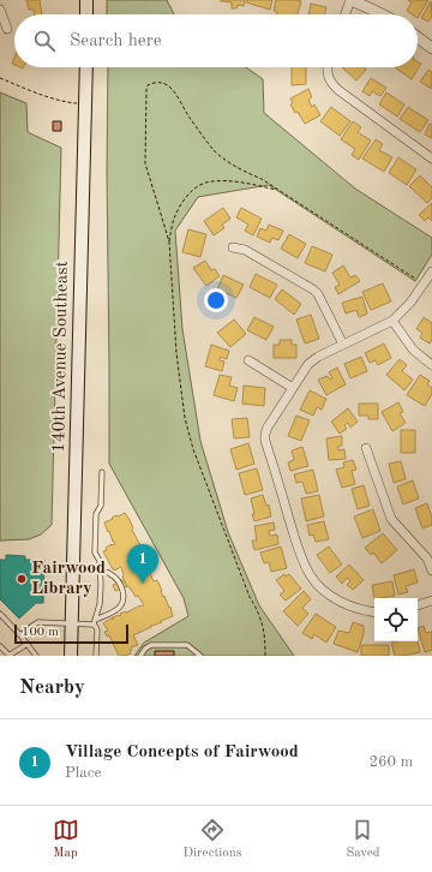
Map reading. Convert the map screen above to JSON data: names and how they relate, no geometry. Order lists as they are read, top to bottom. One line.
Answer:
{"streets":{"main road":["140th Avenue Southeast"]},"places":["Fairwood Library"],"scale_bar":"100 m","page":{"search":"Search here","pins":"1","scale":"100 m","heading":"Nearby","list":[{"mark":"1","name":"Village Concepts of Fairwood","note":"Place","value":"260 m"}],"nav":["Map","Directions","Saved"]}}
